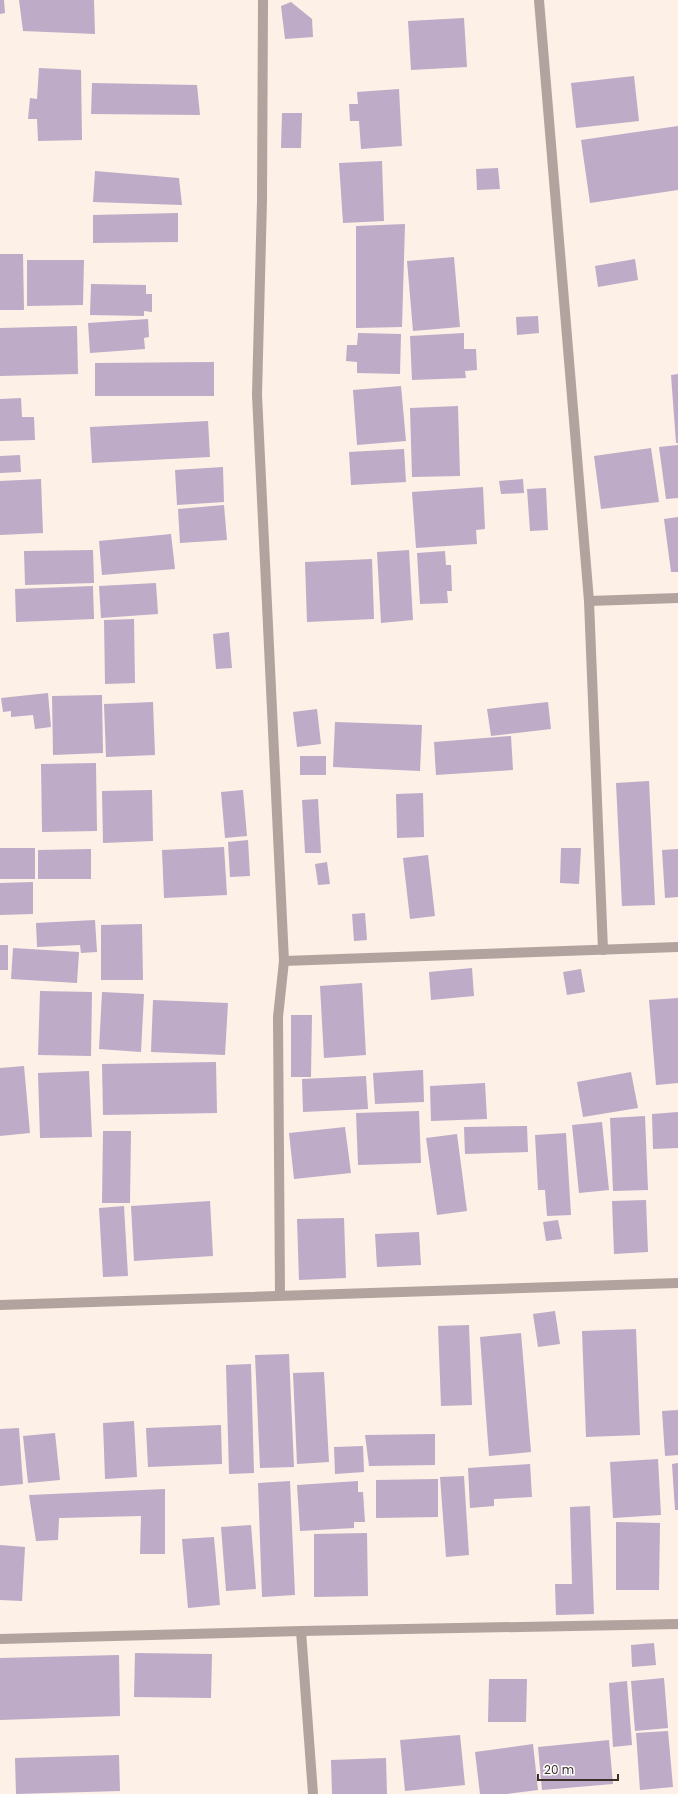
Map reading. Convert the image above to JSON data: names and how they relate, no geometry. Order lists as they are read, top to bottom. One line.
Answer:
{"scale_bar":"20 m"}
